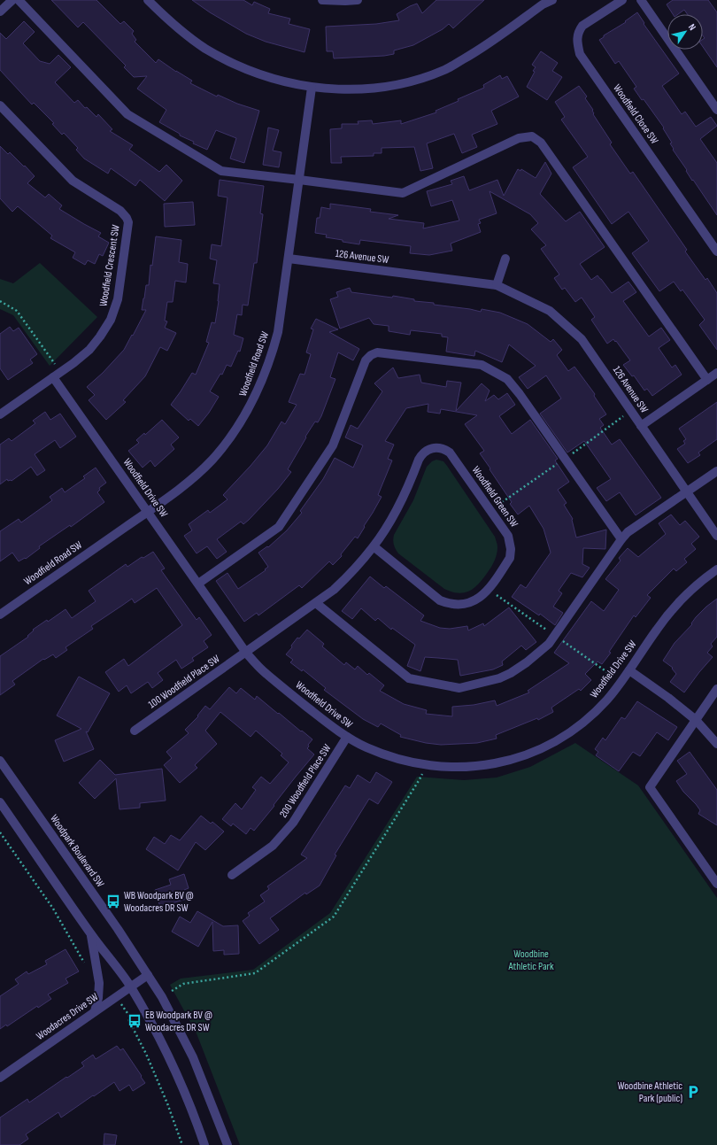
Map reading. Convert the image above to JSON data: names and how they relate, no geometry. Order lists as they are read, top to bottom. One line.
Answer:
{"streets":{"street":["Woodfield Close SW","126 Avenue SW","Woodfield Crescent SW","Woodfield Road SW","Woodfield Drive SW","Woodfield Green SW","100 Woodfield Place SW","200 Woodfield Place SW","Woodpark Boulevard SW","Woodacres Drive SW"]},"crossings":[["126 Avenue SW","Woodfield Road SW"],["Woodfield Crescent SW","Woodfield Drive SW"],["Woodfield Road SW","Woodfield Drive SW"],["Woodfield Drive SW","Woodfield Green SW"],["Woodfield Drive SW","100 Woodfield Place SW"],["Woodfield Drive SW","200 Woodfield Place SW"],["Woodfield Green SW","100 Woodfield Place SW"],["Woodpark Boulevard SW","Woodacres Drive SW"]],"parks":["Woodbine Athletic Park"],"places":{"bus stop":["WB Woodpark BV @ Woodacres DR SW","EB Woodpark BV @ Woodacres DR SW"],"parking":["Woodbine Athletic Park (public)"]},"north":"top right"}
